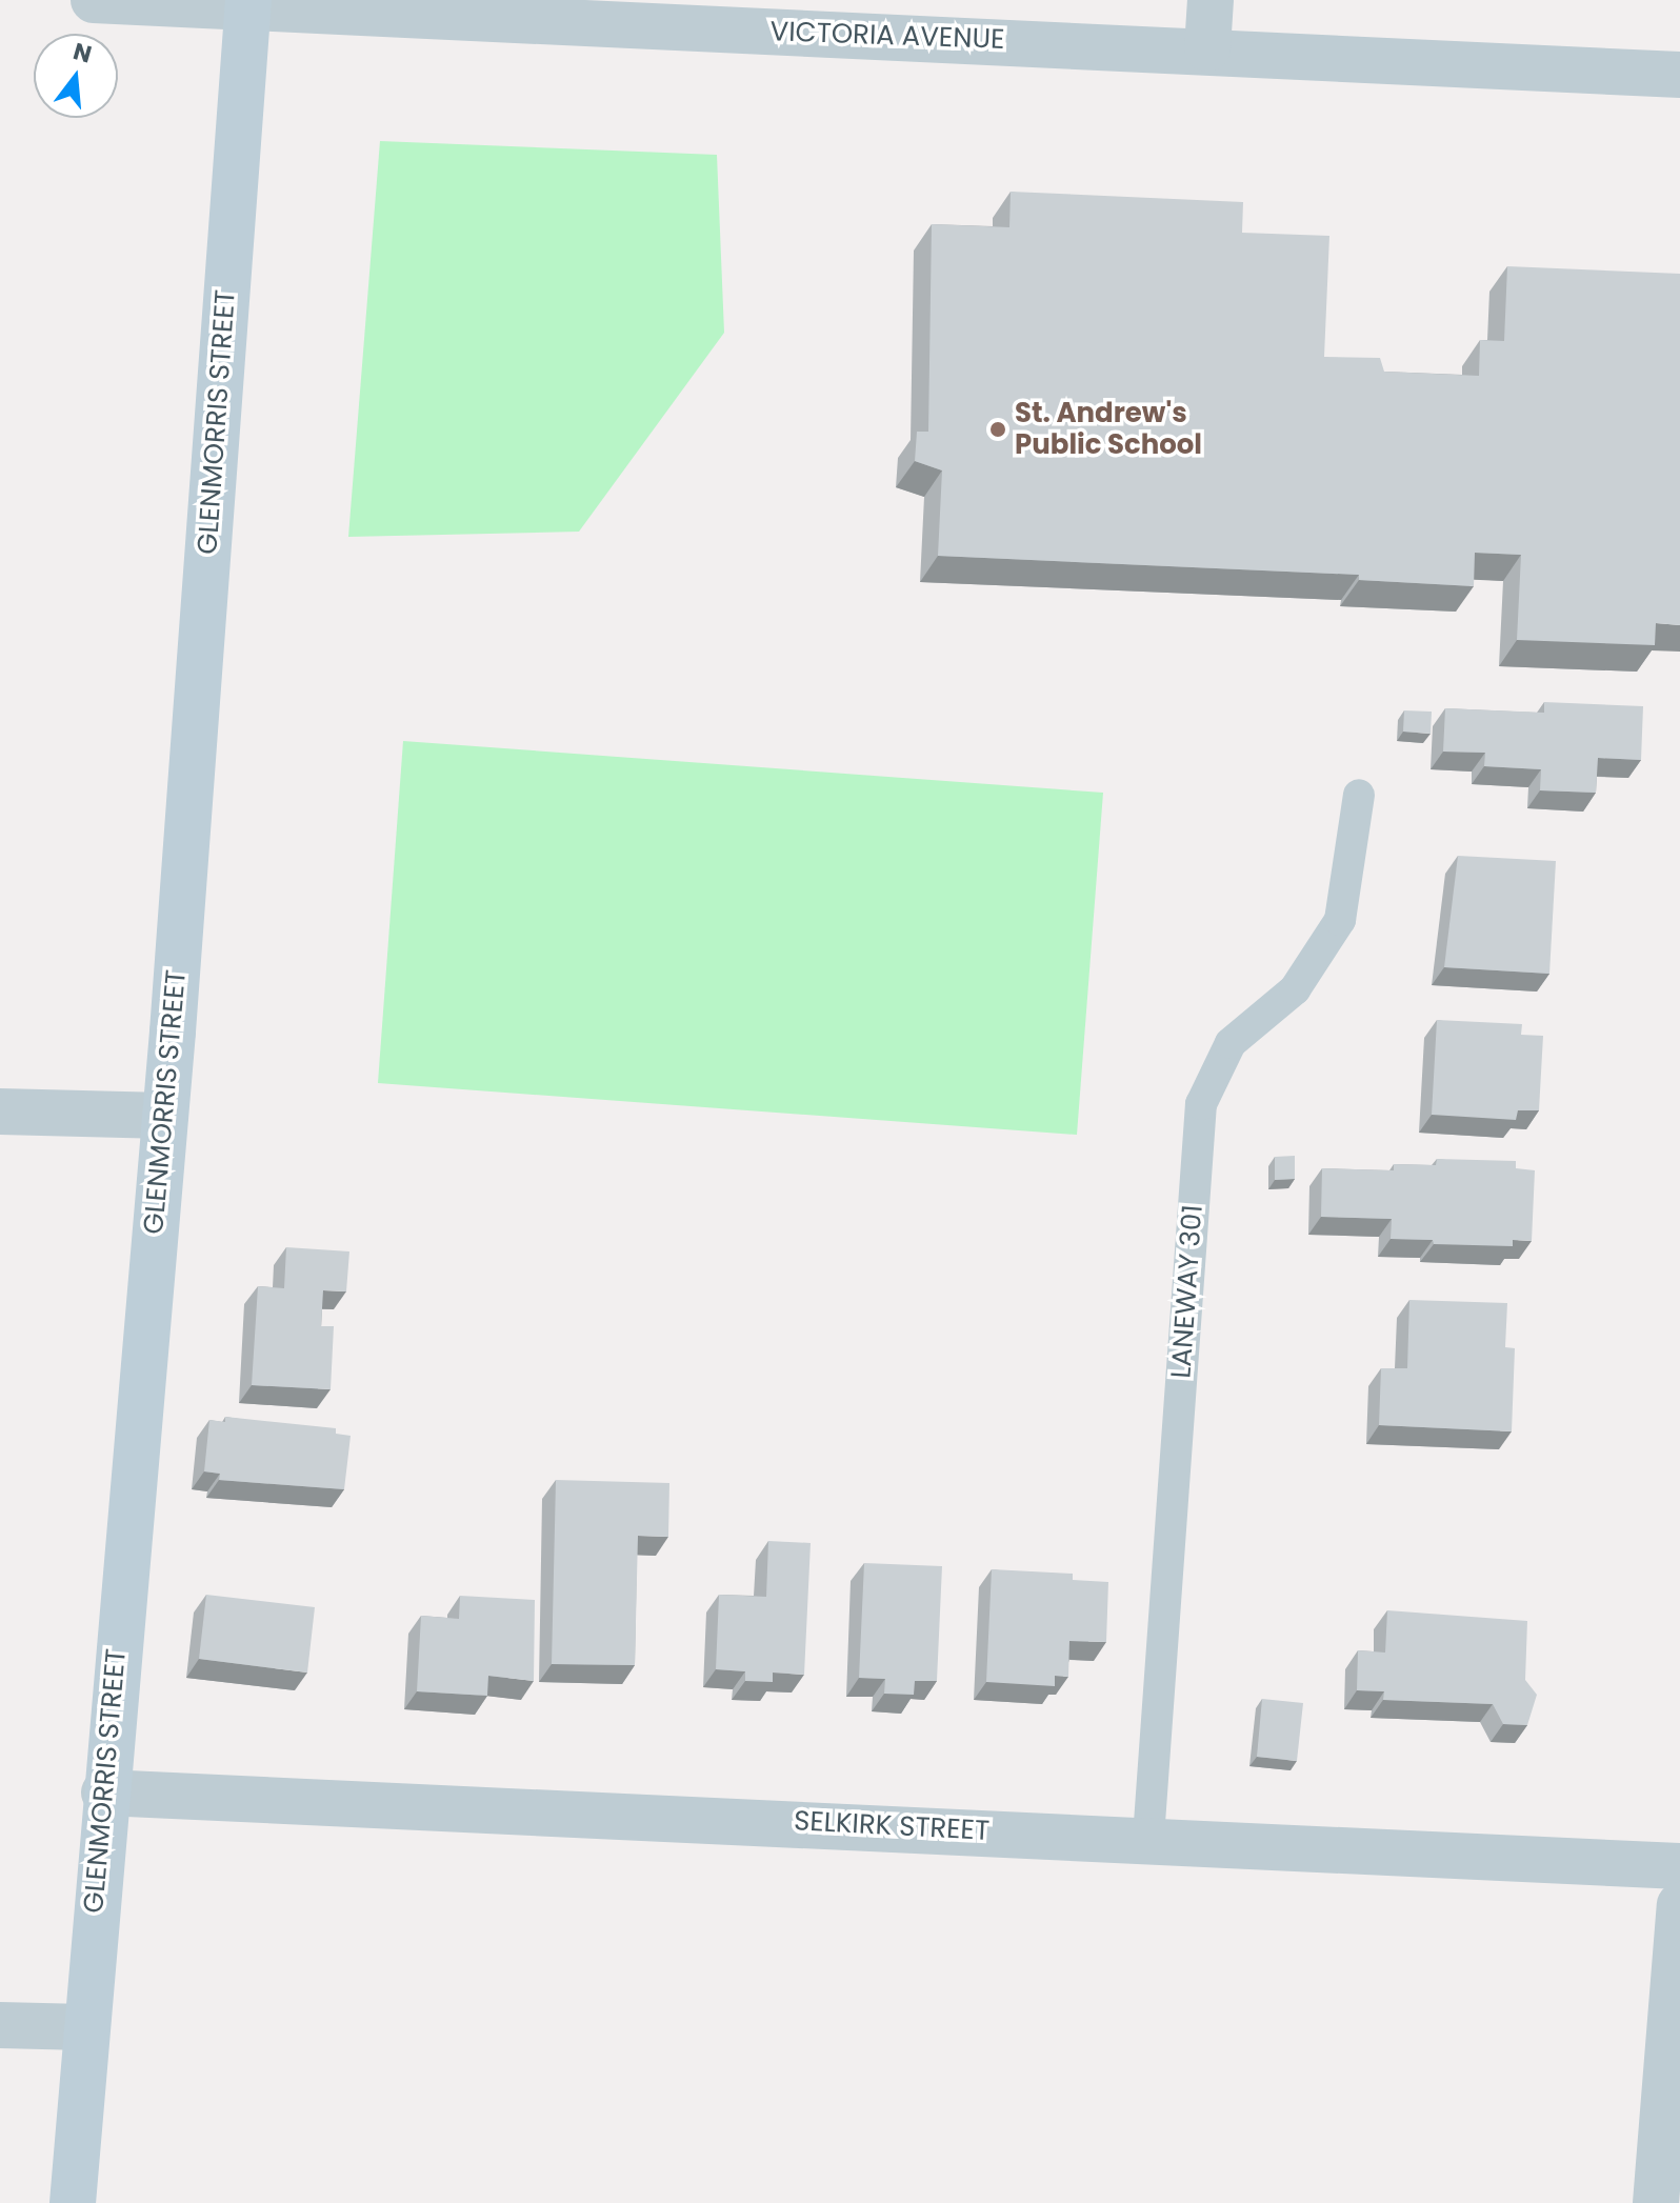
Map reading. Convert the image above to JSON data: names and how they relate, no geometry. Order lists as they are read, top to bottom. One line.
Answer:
{"streets":{"street":["VICTORIA AVENUE","GLENMORRIS STREET","SELKIRK STREET"],"lane":["LANEWAY 301"]},"crossings":[["VICTORIA AVENUE","GLENMORRIS STREET"],["GLENMORRIS STREET","SELKIRK STREET"],["LANEWAY 301","SELKIRK STREET"]],"places":["St. Andrew's Public School"],"north":"top"}
